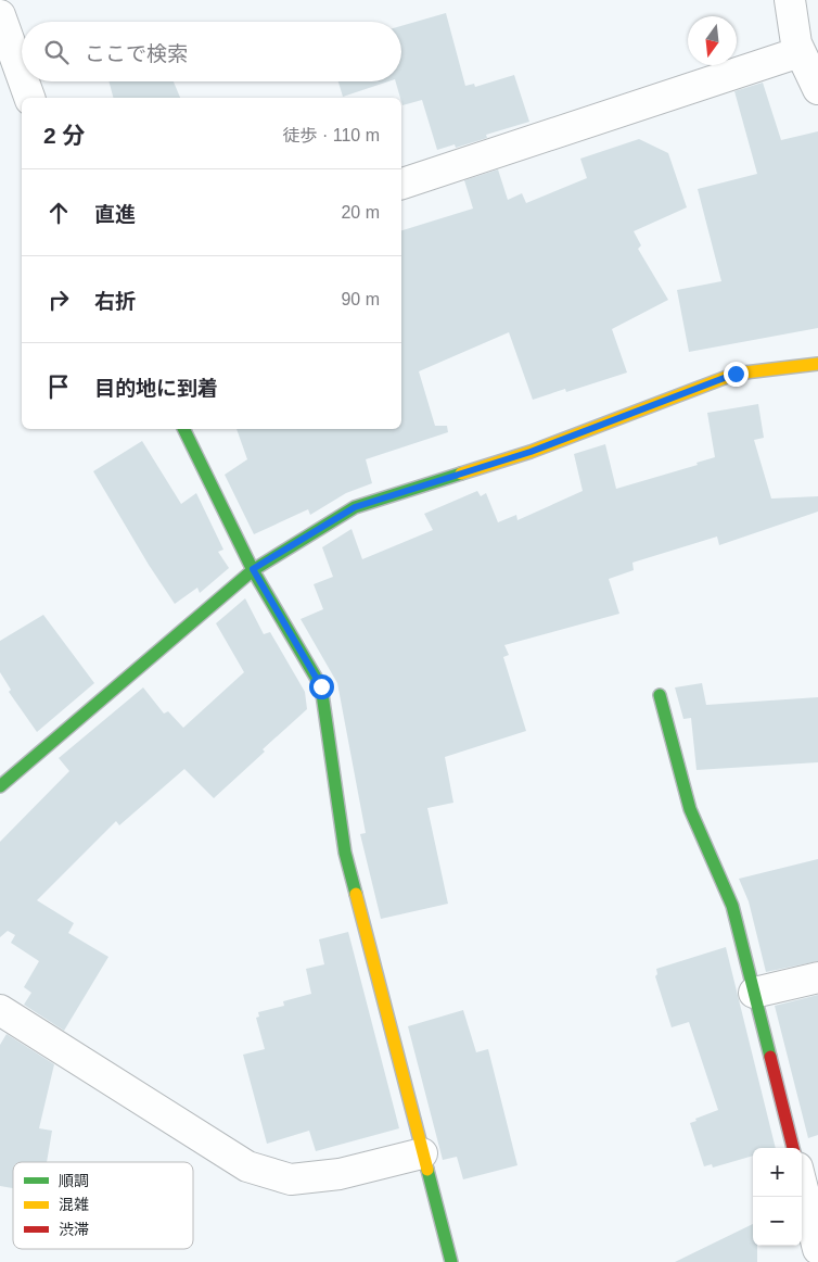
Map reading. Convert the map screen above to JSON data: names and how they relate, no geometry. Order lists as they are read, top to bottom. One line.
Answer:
{"legend":["順調","混雑","渋滞"],"north":"bottom","page":{"search":"ここで検索","heading":["2 分","徒歩 · 110 m"],"list":[["直進","20 m"],["右折","90 m"],"目的地に到着"],"map_buttons":["+","−"]}}
